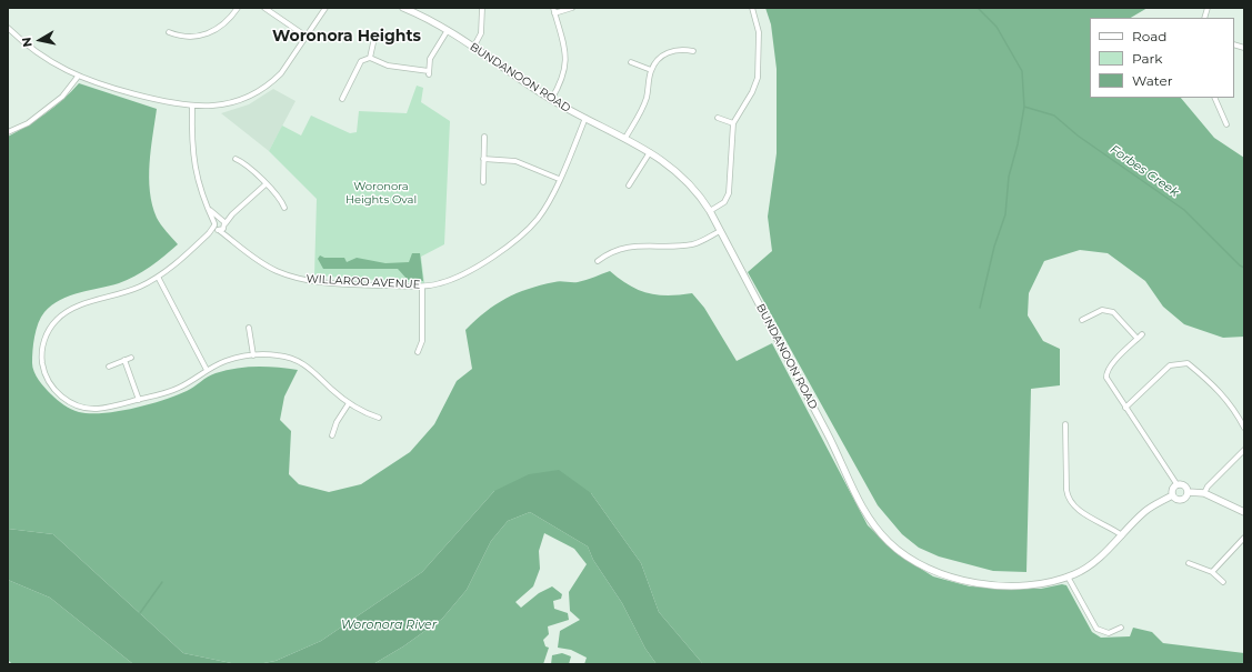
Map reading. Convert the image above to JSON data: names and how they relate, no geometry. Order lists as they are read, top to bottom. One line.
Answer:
{"streets":{"street":["BUNDANOON ROAD","WILLAROO AVENUE"]},"crossings":[["BUNDANOON ROAD","WILLAROO AVENUE"]],"districts":["Woronora Heights"],"water":["Forbes Creek","Woronora River"],"parks":["Woronora Heights Oval"],"legend":["Road","Park","Water"],"north":"left"}
